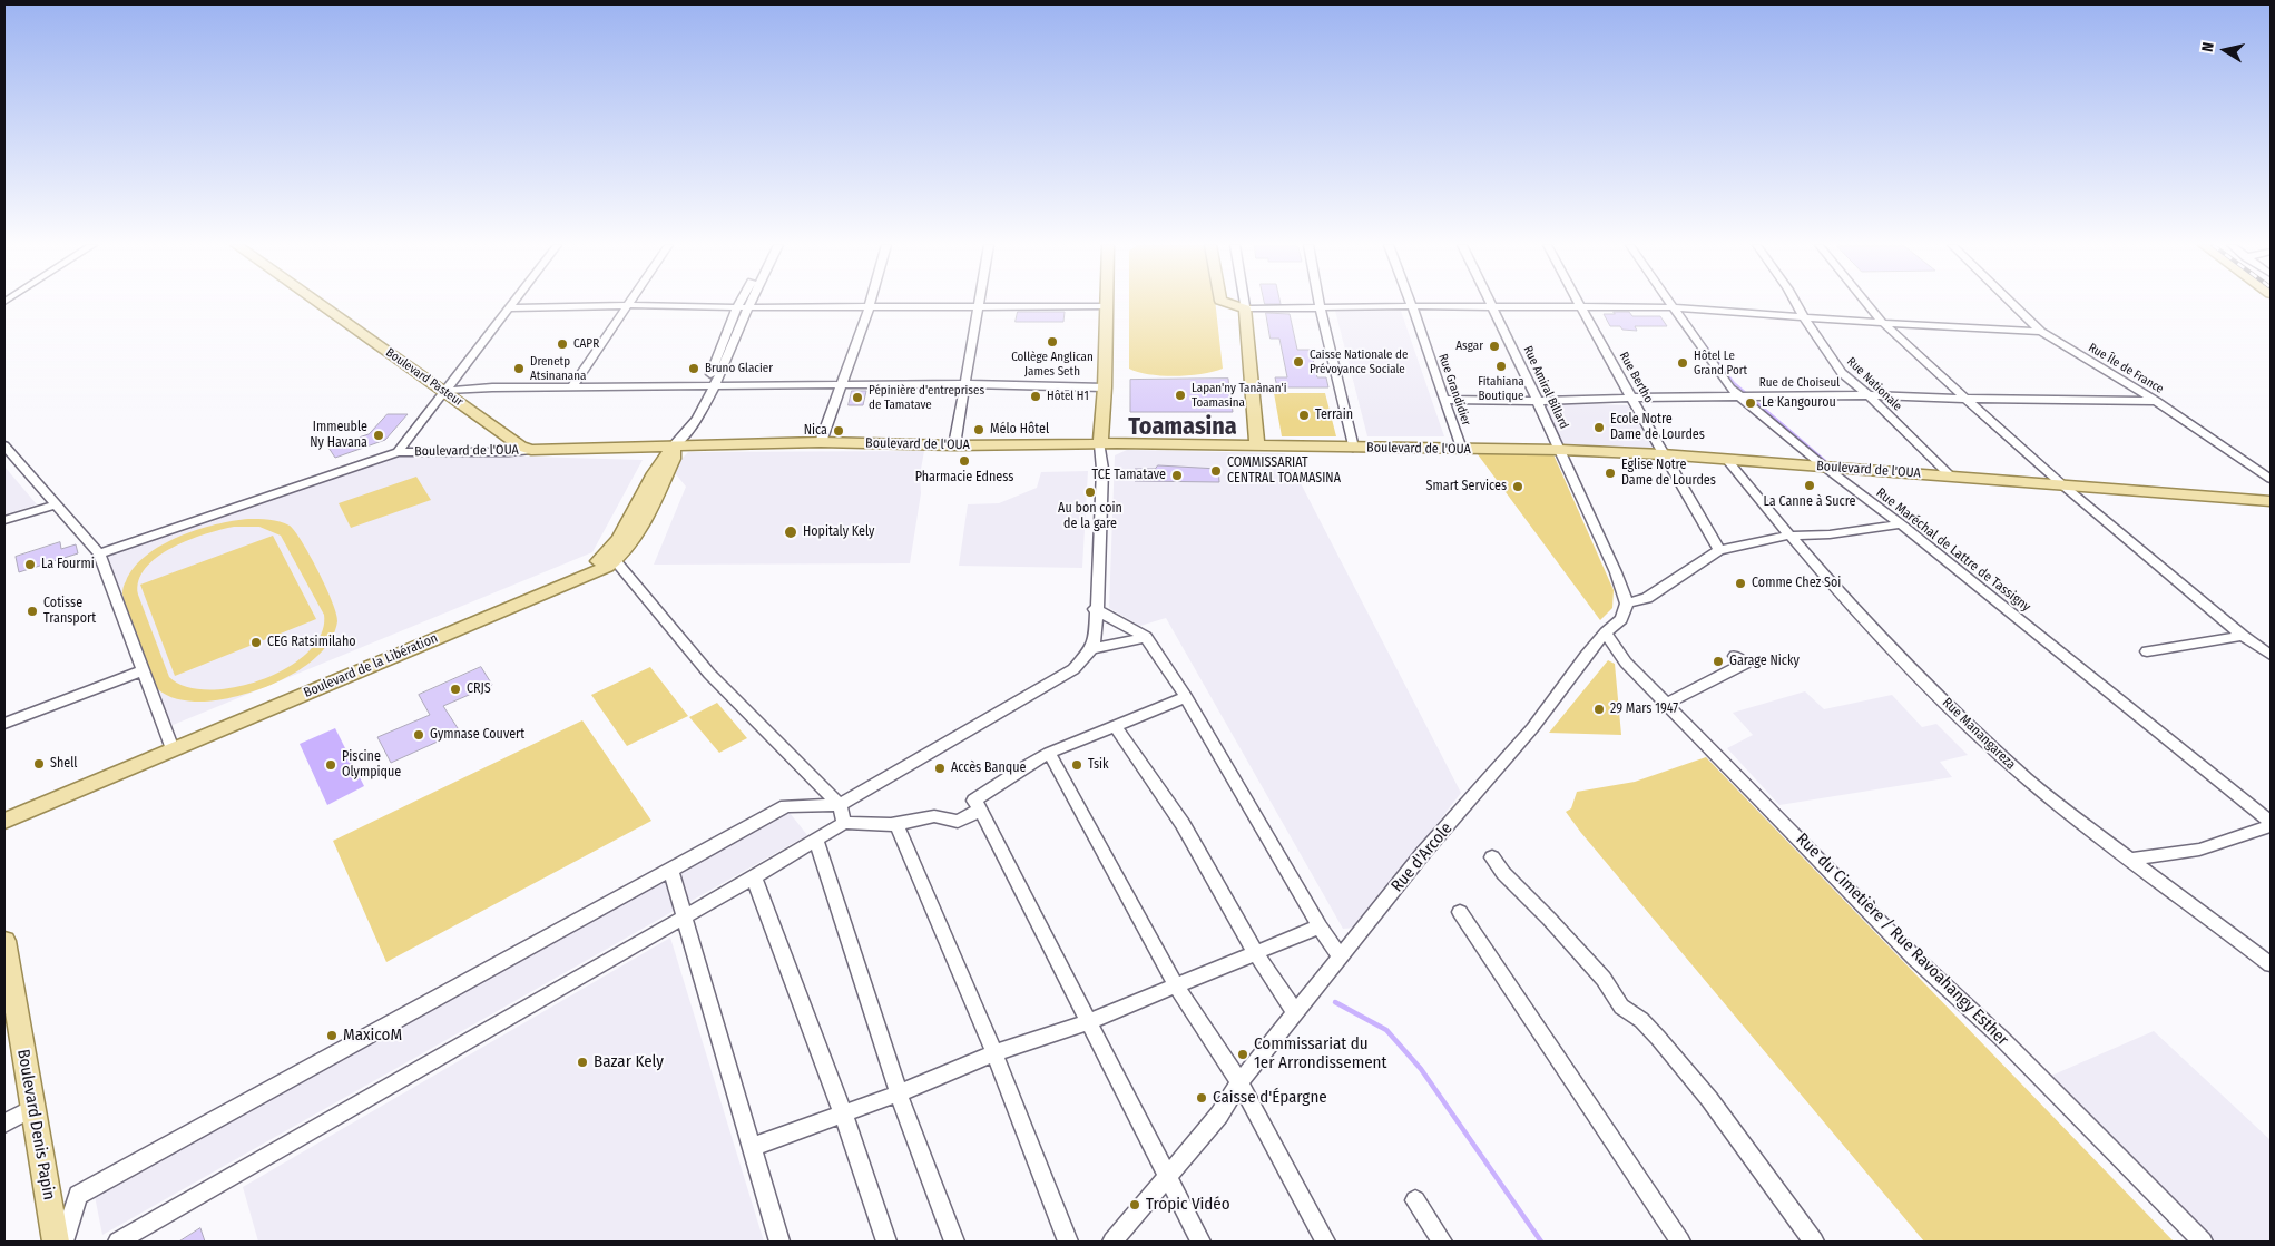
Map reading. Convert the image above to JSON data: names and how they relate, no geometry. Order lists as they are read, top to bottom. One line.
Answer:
{"streets":{"main road":["Boulevard Pasteur","Boulevard de l'OUA","Boulevard de la Libération","Boulevard Denis Papin"],"street":["Rue Île de France","Rue Bertho","Rue de Choiseul","Rue Nationale","Rue Amiral Billard","Rue Grandidier","Rue Maréchal de Lattre de Tassigny","Rue Manangareza","Rue d'Arcole","Rue du Cimetière / Rue Ravoahangy Esther"]},"crossings":[["Rue Île de France","Rue de Choiseul"],["Boulevard Pasteur","Boulevard de l'OUA"],["Rue Bertho","Rue de Choiseul"],["Rue Bertho","Boulevard de l'OUA"],["Rue de Choiseul","Rue Nationale"],["Rue de Choiseul","Rue Amiral Billard"],["Rue de Choiseul","Rue Grandidier"],["Rue de Choiseul","Rue Maréchal de Lattre de Tassigny"],["Rue Nationale","Boulevard de l'OUA"],["Rue Amiral Billard","Boulevard de l'OUA"],["Rue Grandidier","Boulevard de l'OUA"],["Boulevard de l'OUA","Rue Maréchal de Lattre de Tassigny"],["Boulevard de l'OUA","Boulevard de la Libération"],["Boulevard de l'OUA","Rue Manangareza"],["Rue d'Arcole","Rue du Cimetière / Rue Ravoahangy Esther"]],"districts":["Toamasina"],"places":["Collège Anglican James Seth","CAPR","Asgar","Caisse Nationale de Prévoyance Sociale","Hôtel Le Grand Port","Fitahiana Boutique","Drenetp Atsinanana","Bruno Glacier","Lapan'ny Tanànan'i Toamasina","Hôtel H1","Pépinière d'entreprises de Tamatave","Le Kangourou","Terrain","Ecole Notre Dame de Lourdes","Mélo Hôtel","Nica","Immeuble Ny Havana","Pharmacie Edness","COMMISSARIAT CENTRAL TOAMASINA","Eglise Notre Dame de Lourdes","TCE Tamatave","La Canne à Sucre","Smart Services","Au bon coin de la gare","Hopitaly Kely","La Fourmi","Comme Chez Soi","Cotisse Transport","CEG Ratsimilaho","Garage Nicky","CRJS","29 Mars 1947","Gymnase Couvert","Shell","Piscine Olympique","Tsik","Accès Banque","MaxicoM","Commissariat du 1er Arrondissement","Bazar Kely","Caisse d'Épargne","Tropic Vidéo"],"north":"left"}
